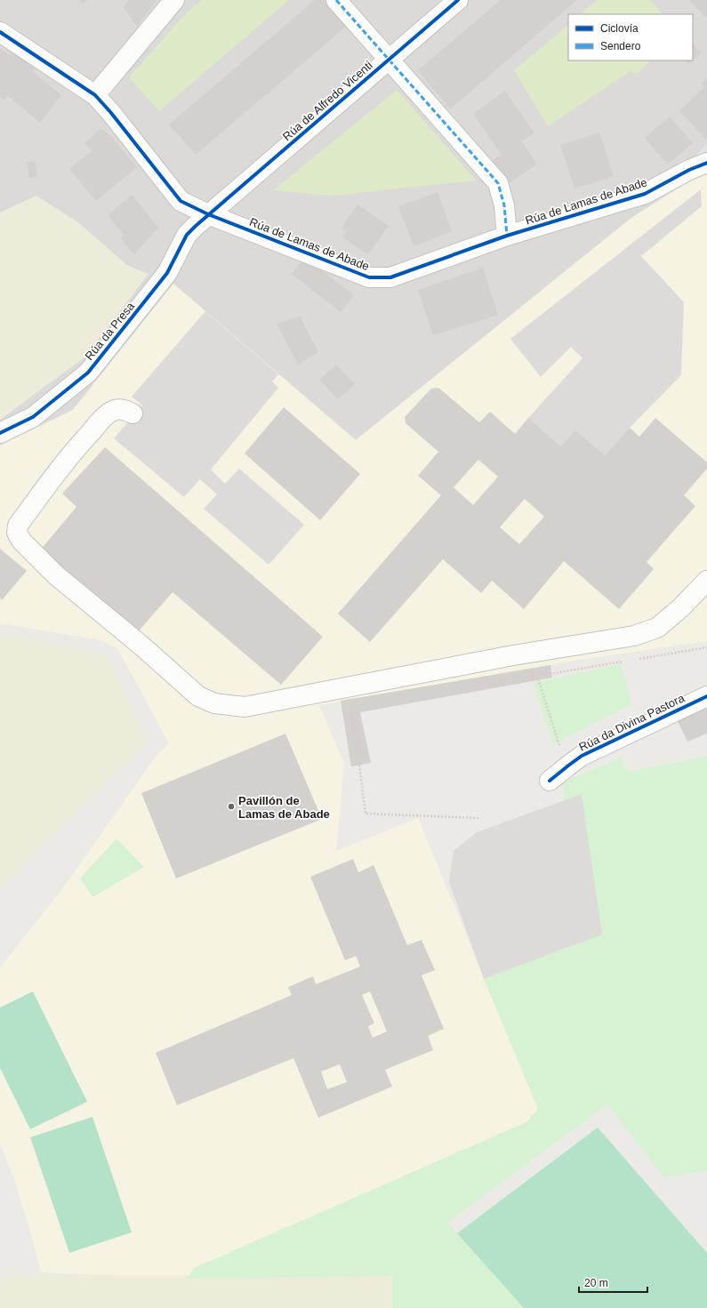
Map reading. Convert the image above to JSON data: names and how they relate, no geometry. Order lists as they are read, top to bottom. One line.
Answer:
{"streets":{"street":["Rúa de Alfredo Vicenti","Rúa de Lamas de Abade","Rúa da Presa","Rúa da Divina Pastora"]},"crossings":[["Rúa de Alfredo Vicenti","Rúa de Lamas de Abade"],["Rúa de Alfredo Vicenti","Rúa da Presa"],["Rúa de Lamas de Abade","Rúa da Presa"]],"places":["Pavillón de Lamas de Abade"],"legend":["Ciclovía","Sendero"],"scale_bar":"20 m"}
